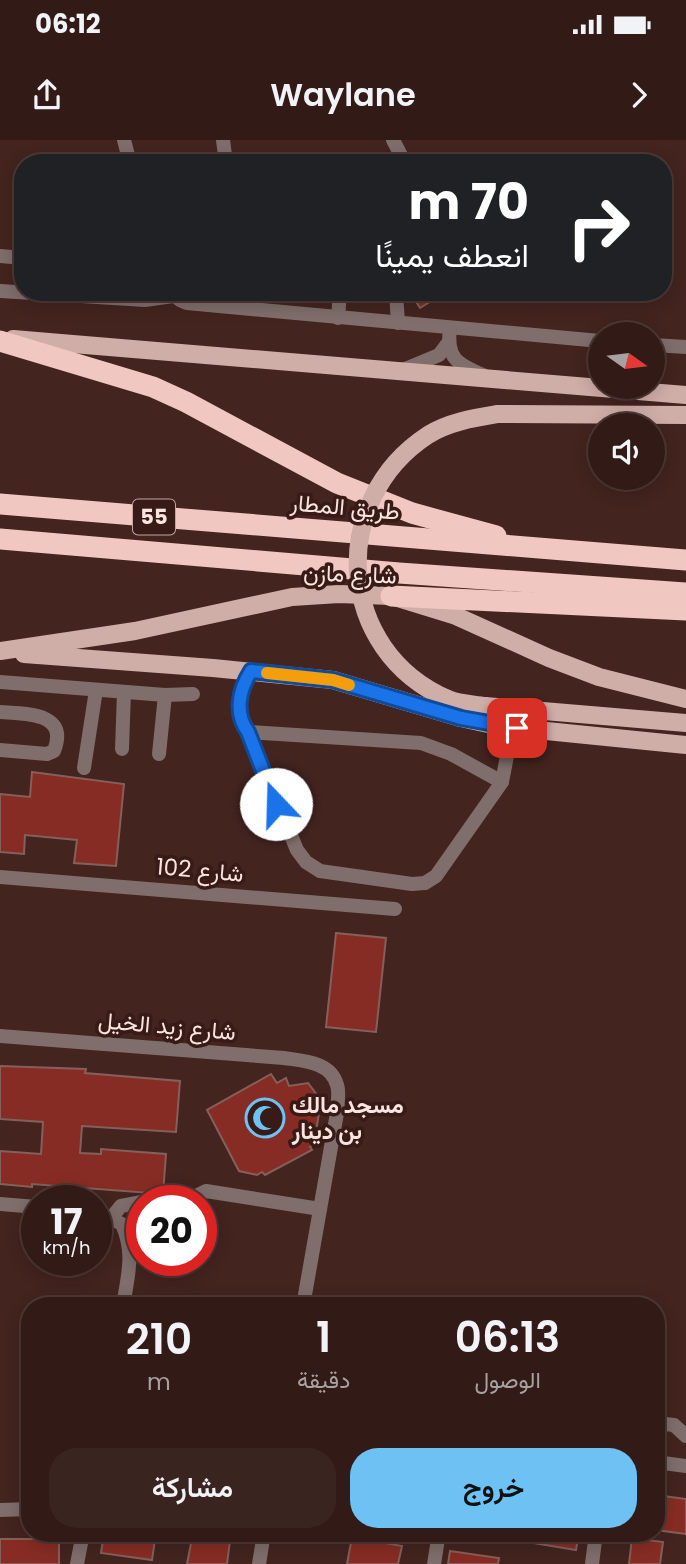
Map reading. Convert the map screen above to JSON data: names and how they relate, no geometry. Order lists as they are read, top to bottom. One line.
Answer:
{"streets":{"highway":["طريق المطار","55"],"main road":["شارع مازن"],"street":["شارع 102","شارع زيد الخيل"]},"places":{"mosque":["مسجد مالك بن دينار"]},"north":"right","page":{"status":"06:12","header":"Waylane","turn":["70 m","انعطف يمينًا"],"speed":"17 km/h","limit":"20","eta":["06:13","الوصول","1","دقيقة","210","m"],"buttons":["خروج","مشاركة"]}}
